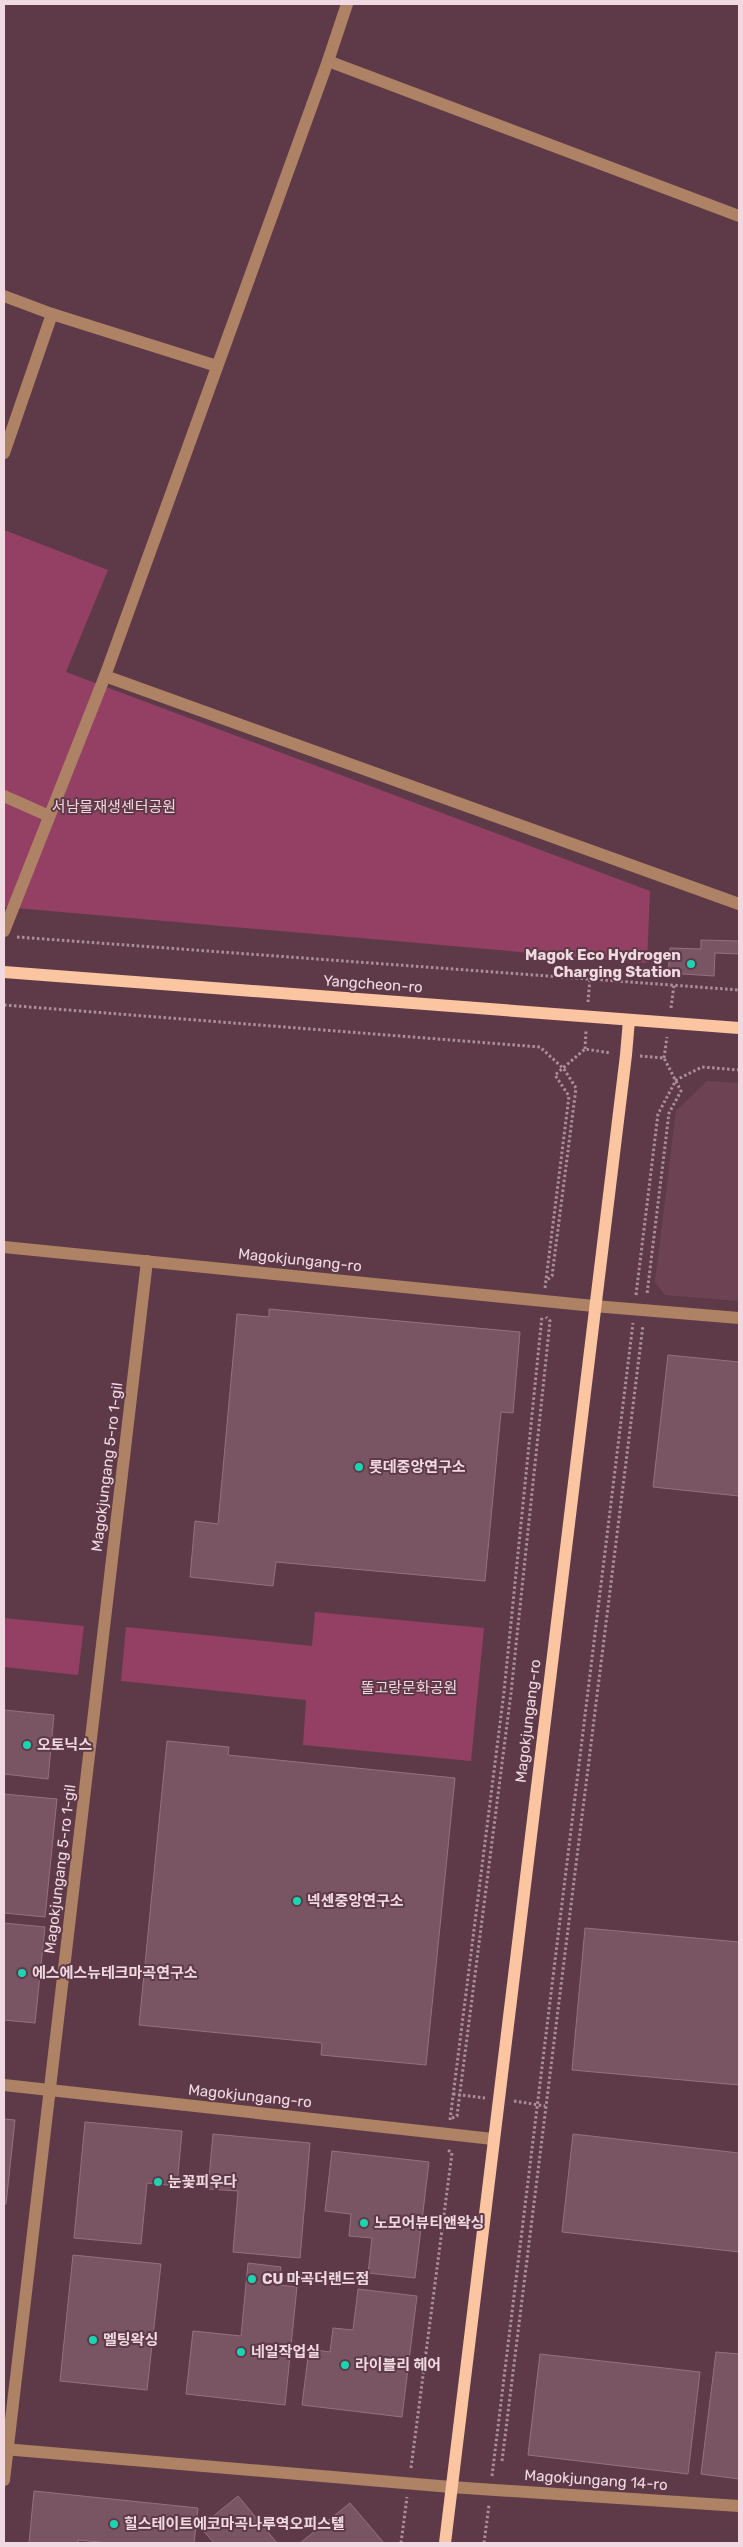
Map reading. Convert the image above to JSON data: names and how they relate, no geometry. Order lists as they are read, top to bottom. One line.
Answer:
{"streets":{"main road":["Yangcheon-ro","Magokjungang-ro"],"street":["Magokjungang 5-ro 1-gil","Magokjungang 14-ro"]},"crossings":[["Yangcheon-ro","Magokjungang-ro"],["Magokjungang-ro","Magokjungang 5-ro 1-gil"],["Magokjungang-ro","Magokjungang 14-ro"]],"parks":["서남물재생센터공원","똘고랑문화공원"],"places":["Magok Eco Hydrogen Charging Station","롯데중앙연구소","오토닉스","넥센중앙연구소","에스에스뉴테크마곡연구소","눈꽃피우다","노모어뷰티앤왁싱","CU 마곡더랜드점","멜팅왁싱","네일작업실","라이블리 헤어","힐스테이트에코마곡나루역오피스텔"]}
